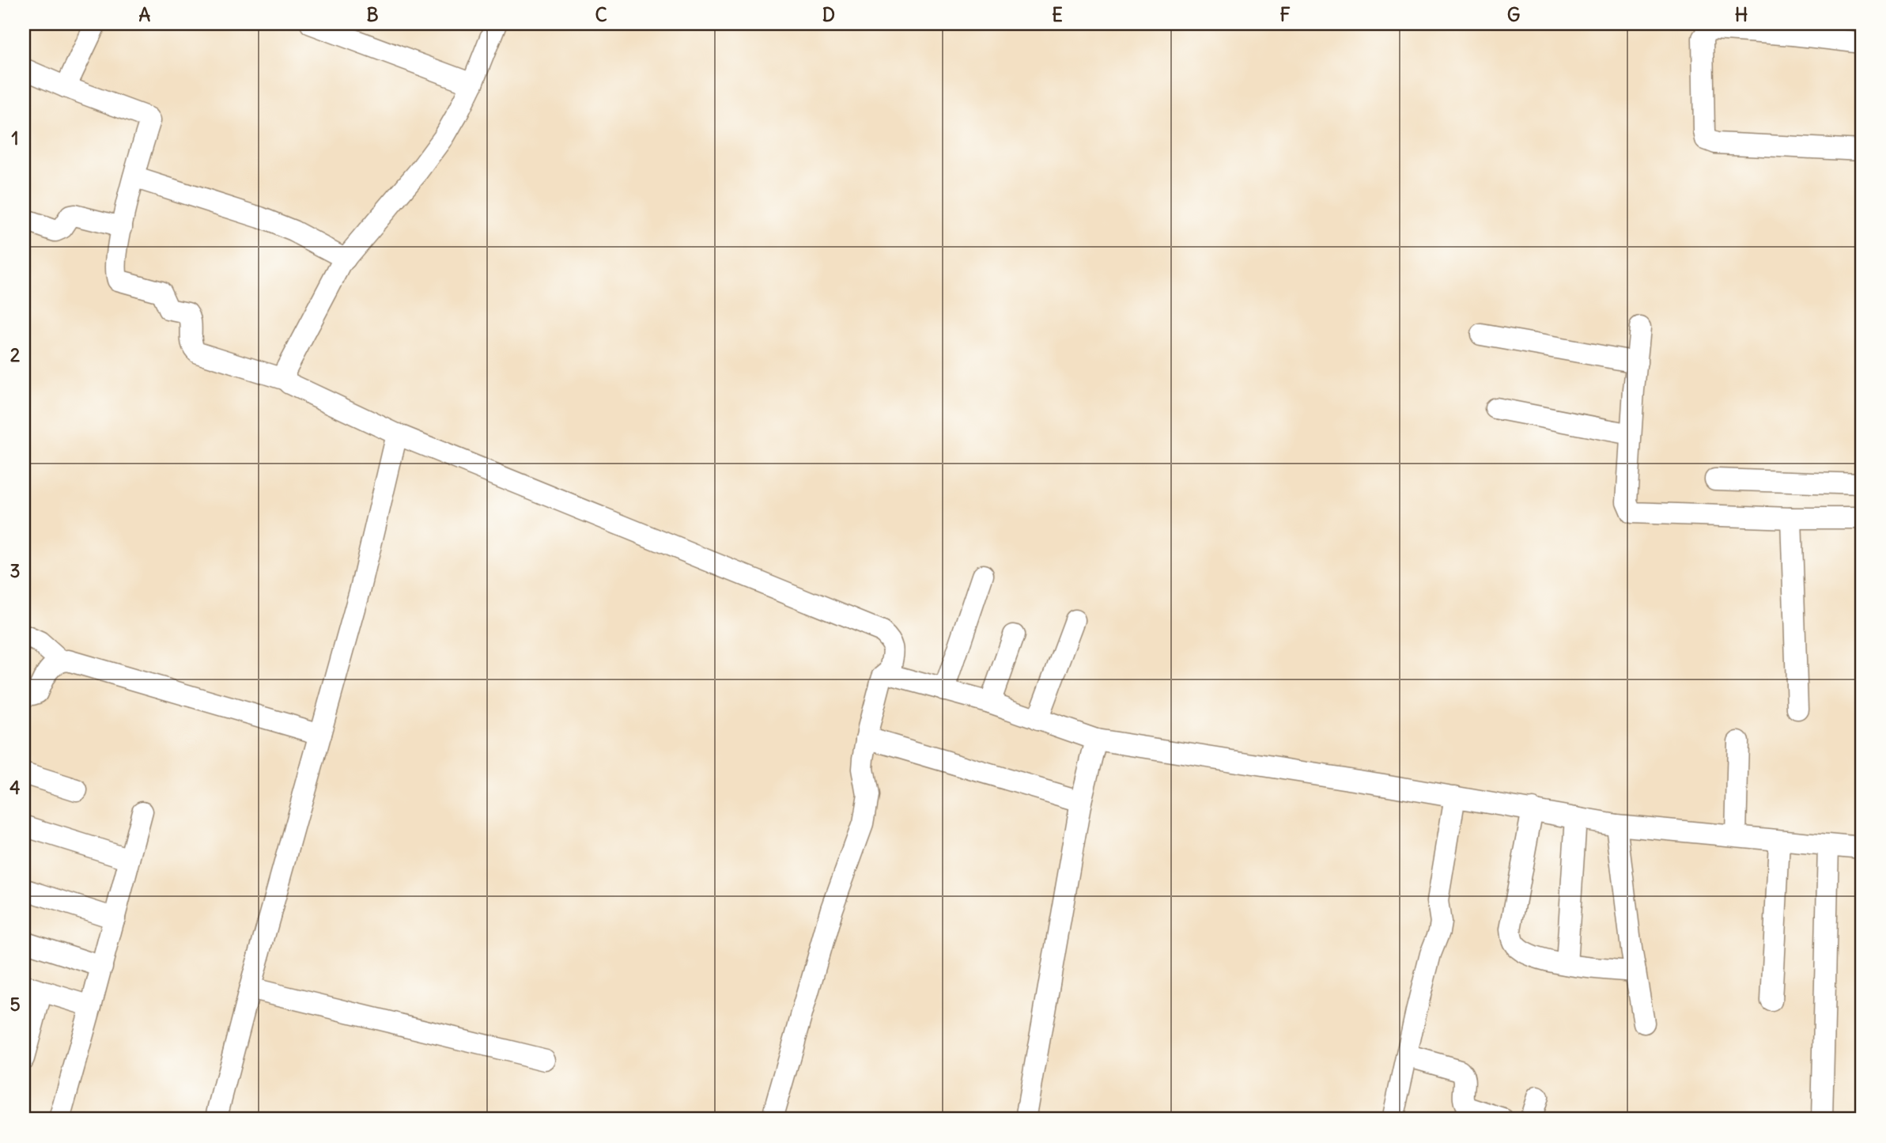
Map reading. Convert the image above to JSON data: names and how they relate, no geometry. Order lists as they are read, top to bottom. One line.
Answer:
{"grid":{"columns":["A","B","C","D","E","F","G","H"],"rows":["1","2","3","4","5"]}}
